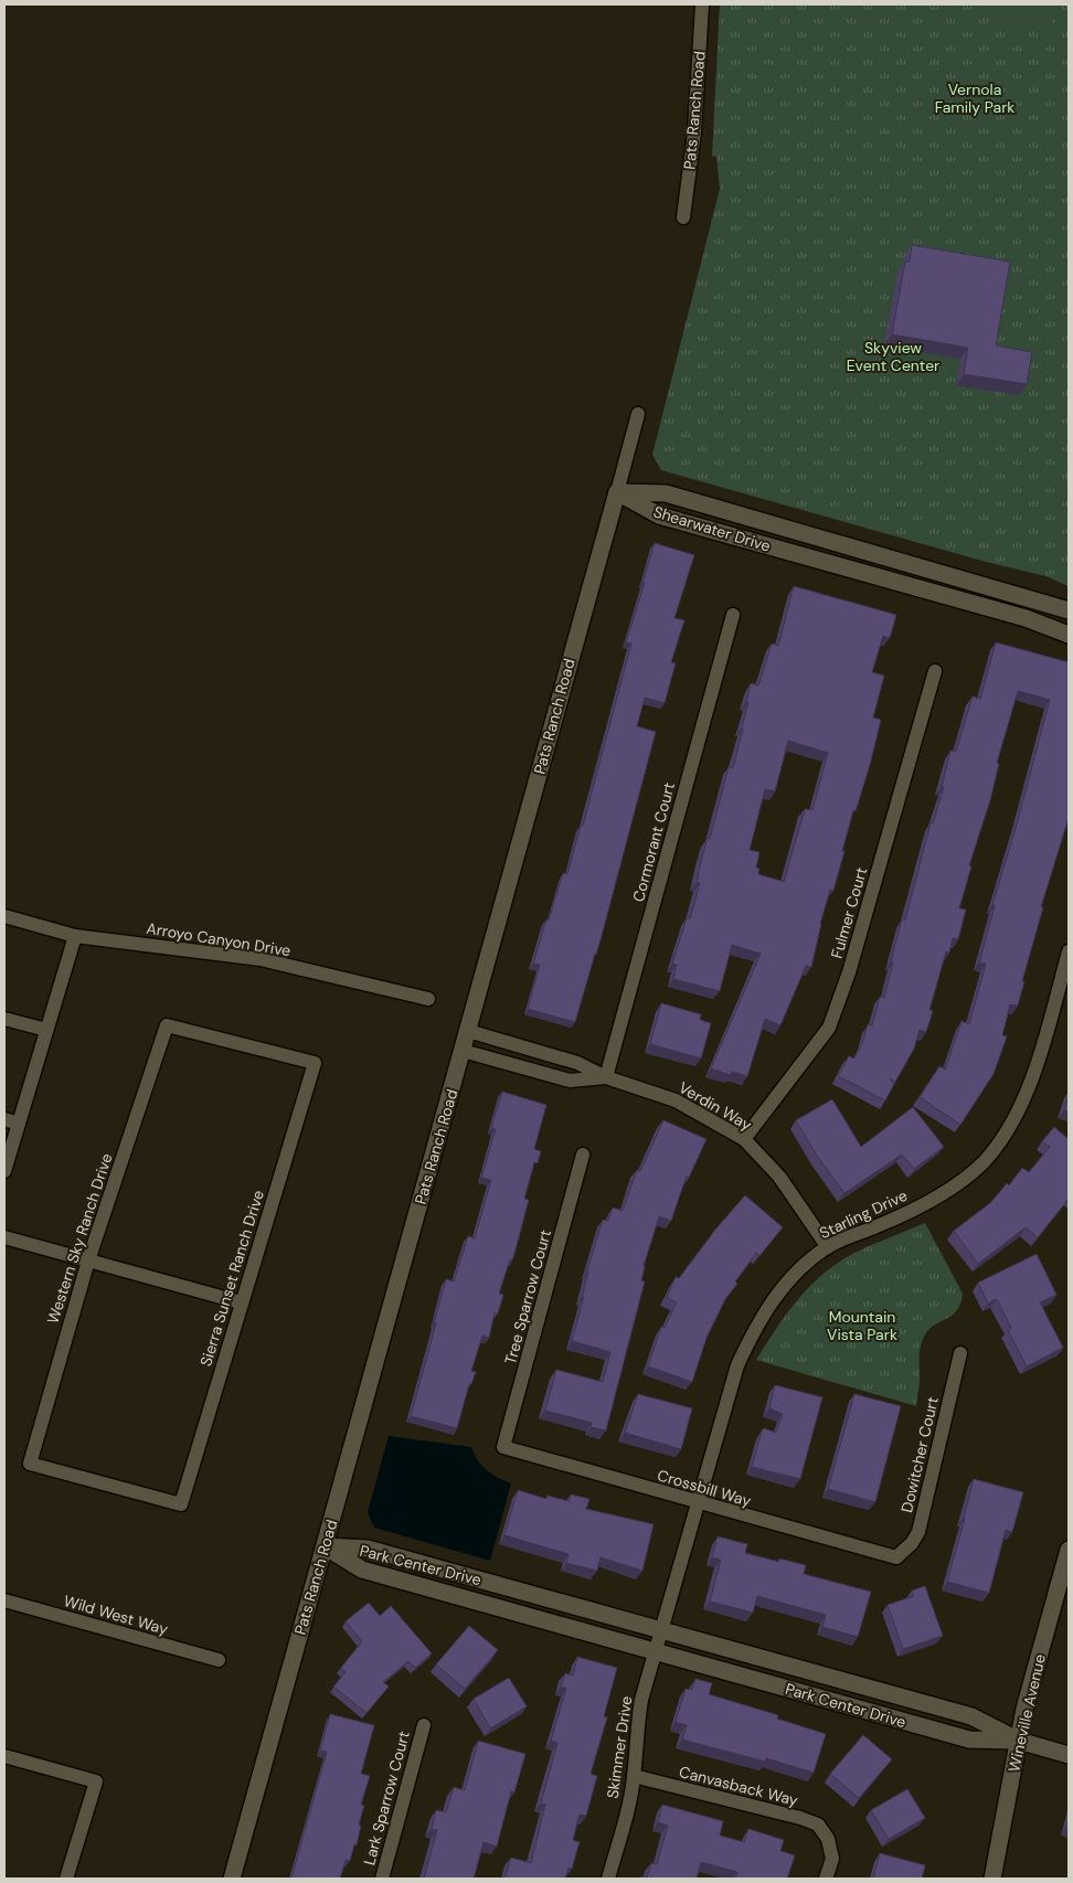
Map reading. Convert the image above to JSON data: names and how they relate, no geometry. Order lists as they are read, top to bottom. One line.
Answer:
{"streets":{"street":["Pats Ranch Road","Shearwater Drive","Cormorant Court","Fulmer Court","Arroyo Canyon Drive","Verdin Way","Starling Drive","Western Sky Ranch Drive","Sierra Sunset Ranch Drive","Tree Sparrow Court","Dowitcher Court","Crossbill Way","Park Center Drive","Wild West Way","Wineville Avenue","Skimmer Drive","Canvasback Way","Lark Sparrow Court"]},"crossings":[["Pats Ranch Road","Shearwater Drive"],["Pats Ranch Road","Verdin Way"],["Pats Ranch Road","Park Center Drive"],["Cormorant Court","Verdin Way"],["Fulmer Court","Verdin Way"],["Verdin Way","Starling Drive"],["Starling Drive","Crossbill Way"],["Starling Drive","Park Center Drive"],["Starling Drive","Skimmer Drive"],["Western Sky Ranch Drive","Sierra Sunset Ranch Drive"],["Tree Sparrow Court","Crossbill Way"],["Dowitcher Court","Crossbill Way"],["Park Center Drive","Wineville Avenue"],["Park Center Drive","Skimmer Drive"],["Skimmer Drive","Canvasback Way"]],"parks":["Vernola Family Park","Skyview Event Center","Mountain Vista Park"]}
